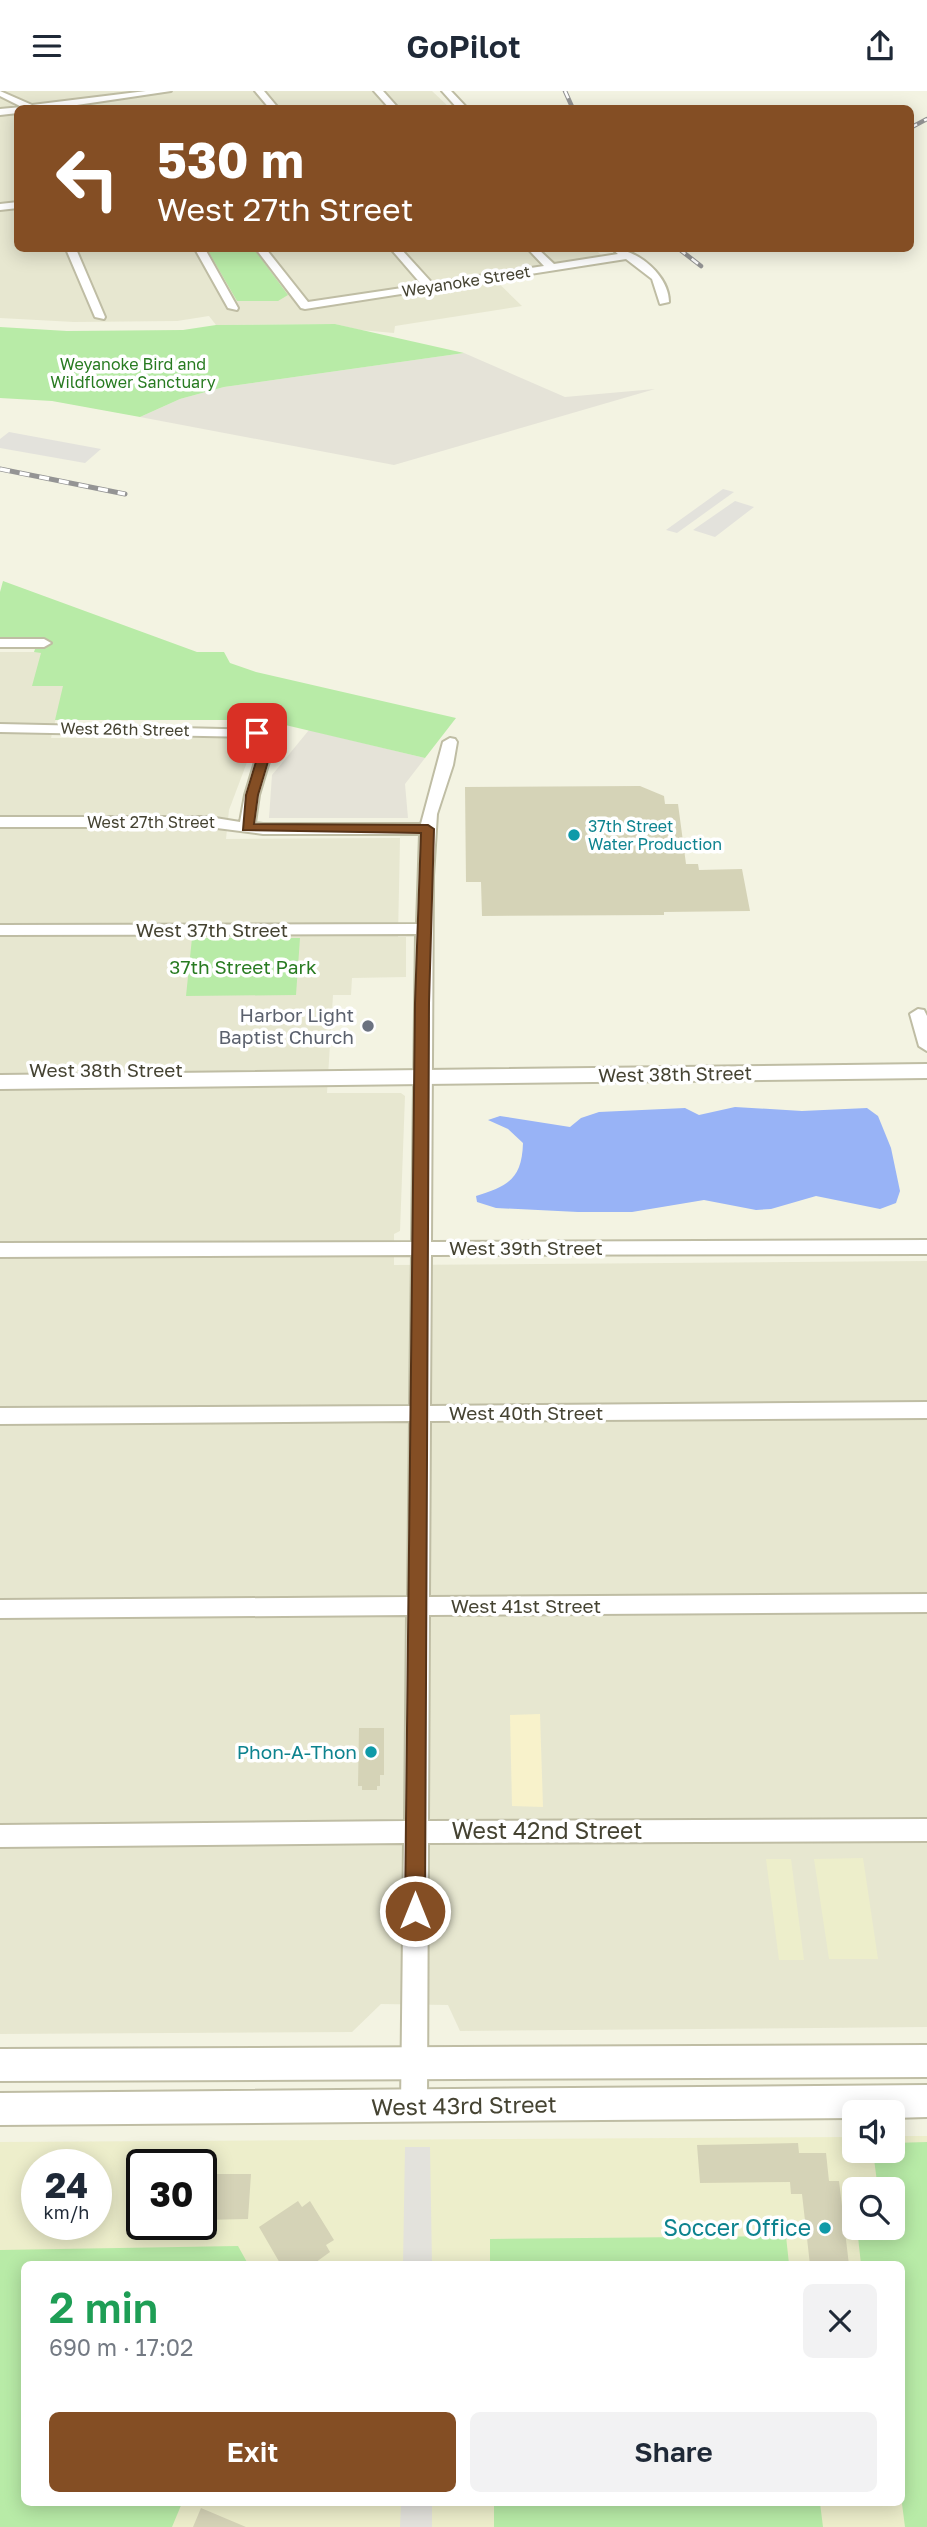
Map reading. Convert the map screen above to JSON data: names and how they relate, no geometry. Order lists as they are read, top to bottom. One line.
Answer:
{"streets":{"street":["Weyanoke Street","West 26th Street","West 27th Street","West 37th Street","West 38th Street","West 39th Street","West 40th Street","West 41st Street","West 42nd Street","West 43rd Street"]},"crossings":[["West 26th Street","West 27th Street"]],"parks":["Weyanoke Bird and Wildflower Sanctuary","37th Street Park"],"places":["37th Street Water Production","Harbor Light Baptist Church","Phon-A-Thon","Soccer Office"],"page":{"header":"GoPilot","turn":["530 m","West 27th Street"],"speed":"24 km/h","limit":"30","heading":["2 min","690 m · 17:02"],"buttons":["Exit","Share"]}}
